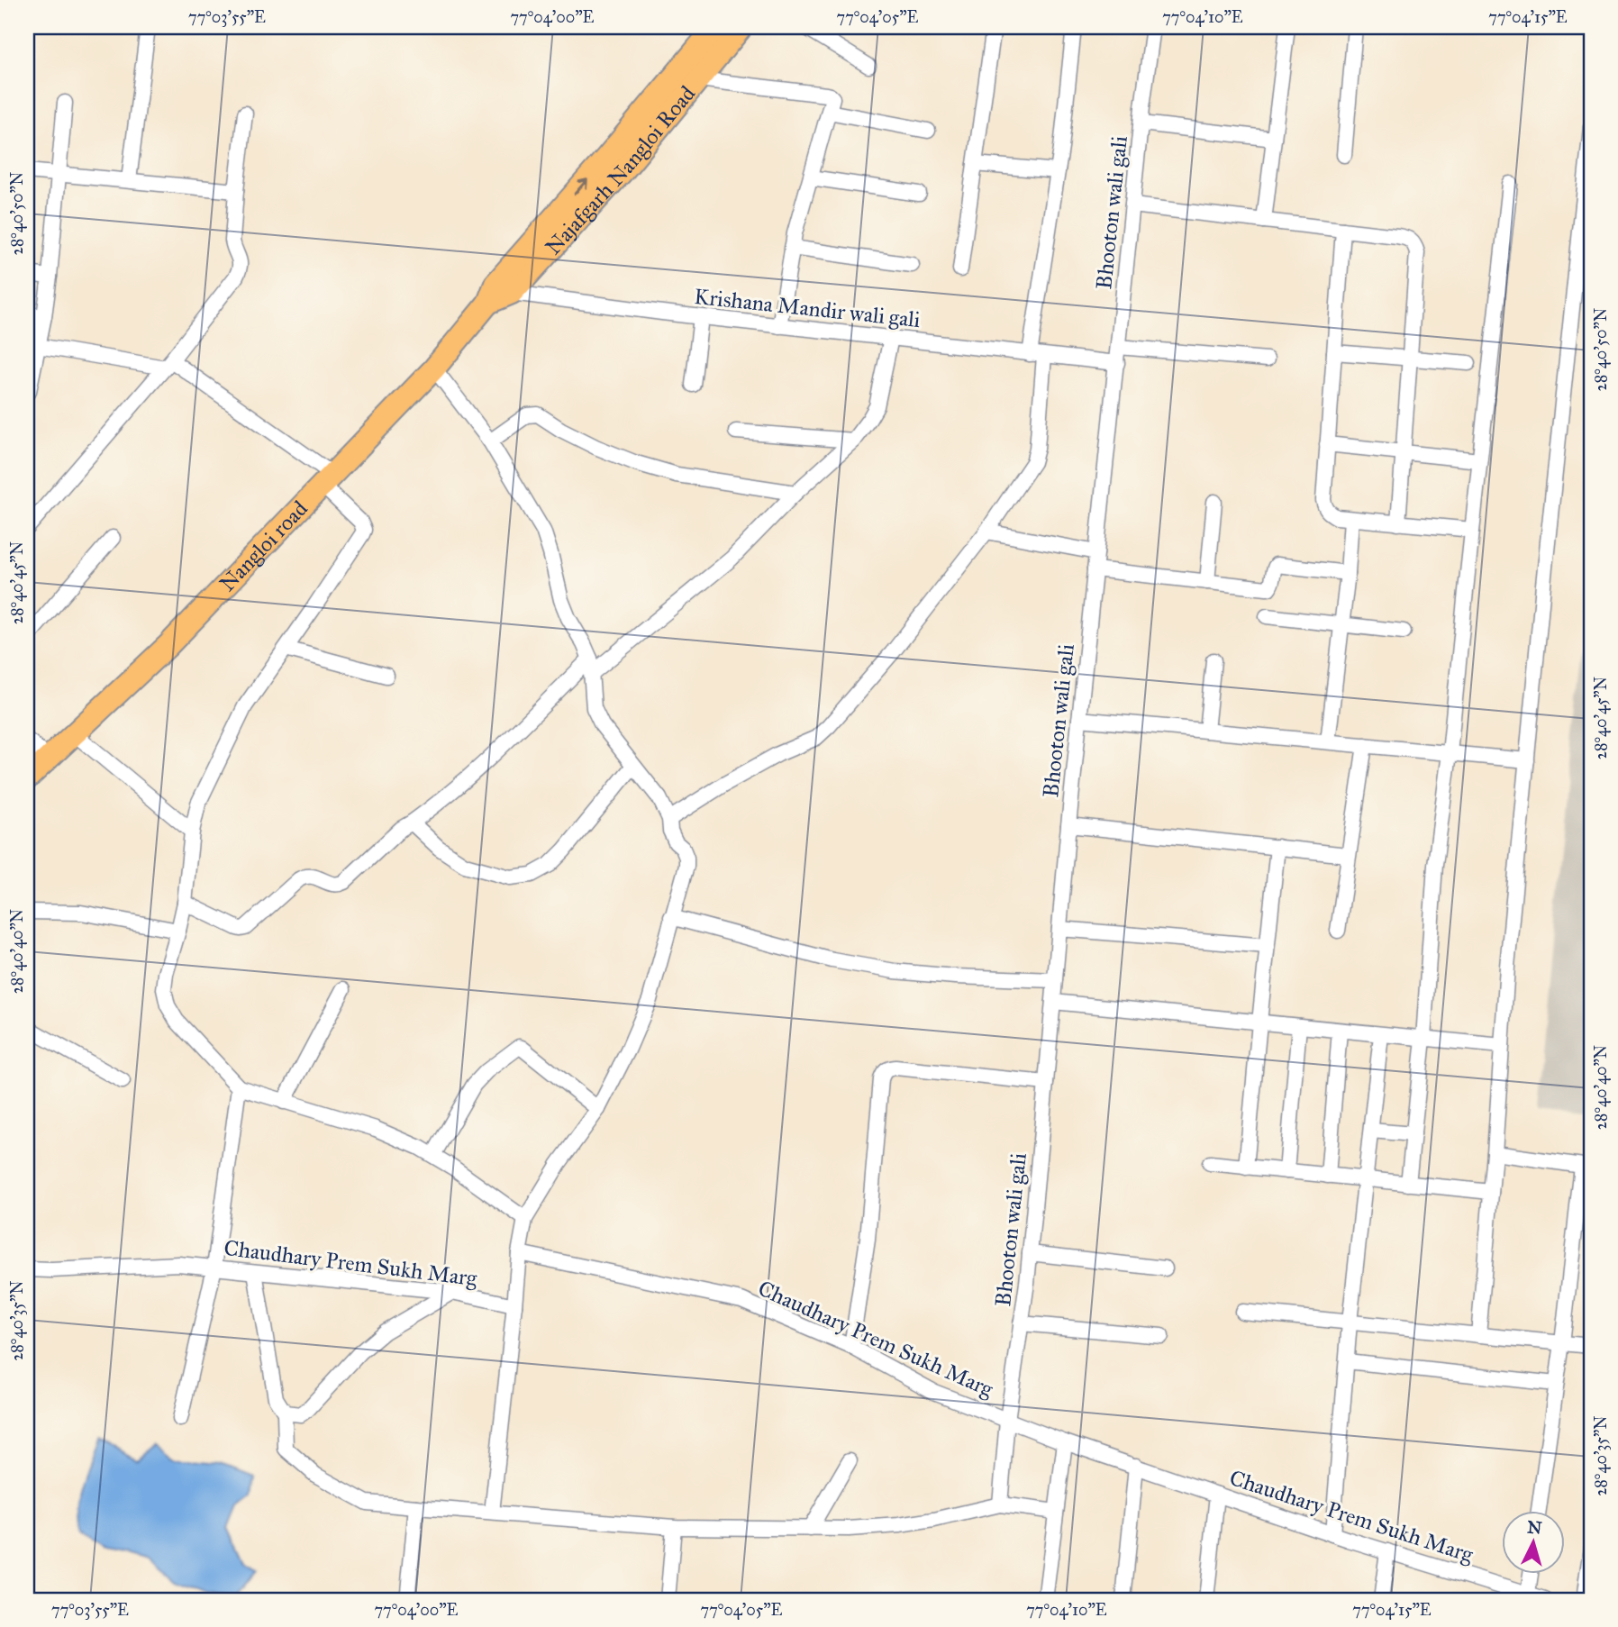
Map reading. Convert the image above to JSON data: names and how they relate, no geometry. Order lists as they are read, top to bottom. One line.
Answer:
{"streets":{"main road":["Najafgarh Nangloi Road","Nangloi road"],"street":["Bhooton wali gali","Krishana Mandir wali gali","Chaudhary Prem Sukh Marg"]},"crossings":[["Najafgarh Nangloi Road","Krishana Mandir wali gali"],["Najafgarh Nangloi Road","Nangloi road"],["Bhooton wali gali","Krishana Mandir wali gali"],["Bhooton wali gali","Chaudhary Prem Sukh Marg"],["Krishana Mandir wali gali","Nangloi road"]],"north":"top","coordinates":["77°03'55\"E","77°04'00\"E","77°04'05\"E","77°04'10\"E","77°04'15\"E","28°40'50\"N","28°40'45\"N","28°40'40\"N","28°40'35\"N"]}
